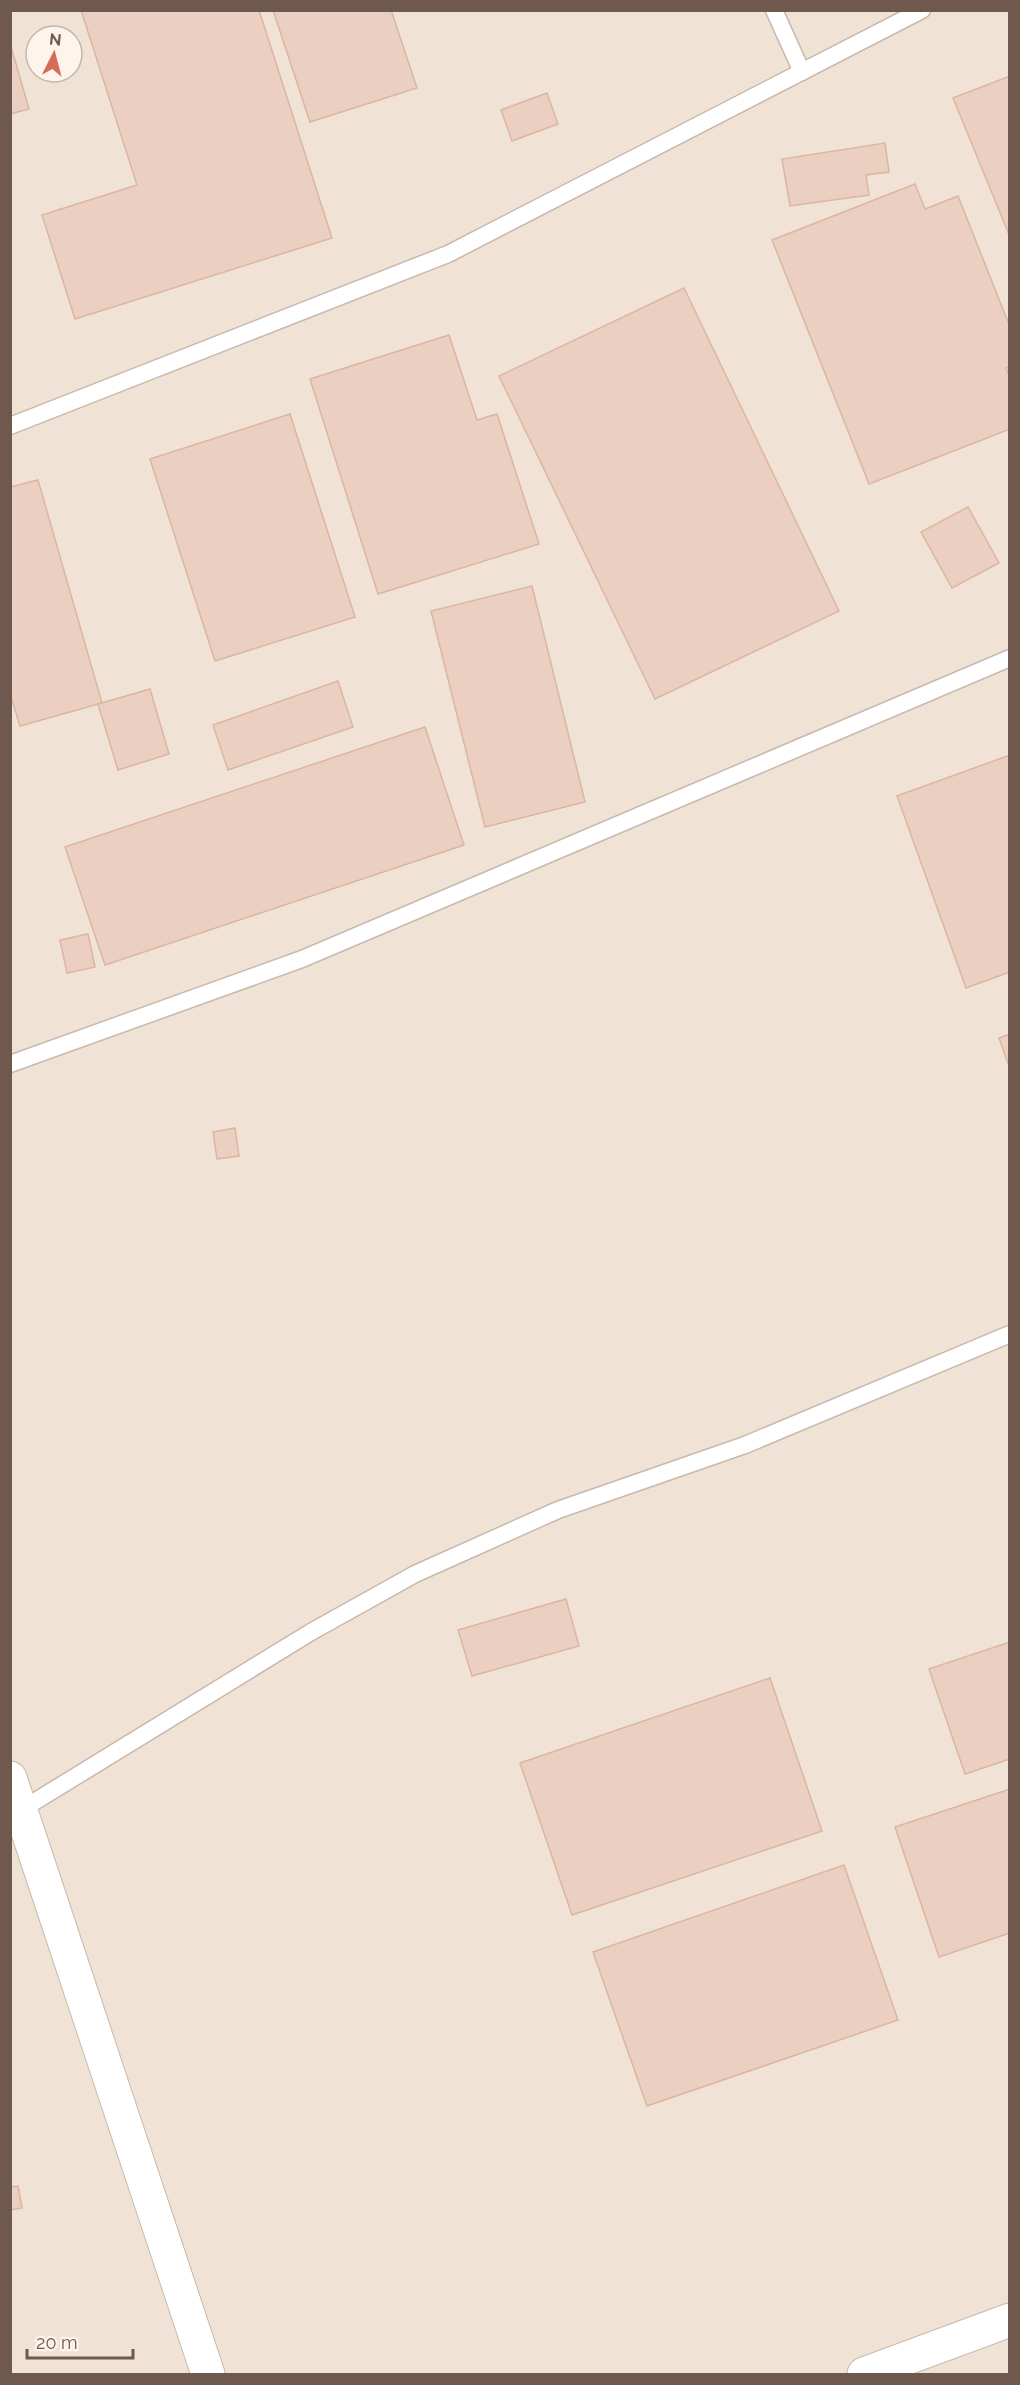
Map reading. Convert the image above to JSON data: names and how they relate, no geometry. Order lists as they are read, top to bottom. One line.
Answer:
{"scale_bar":"20 m","north":"top"}
